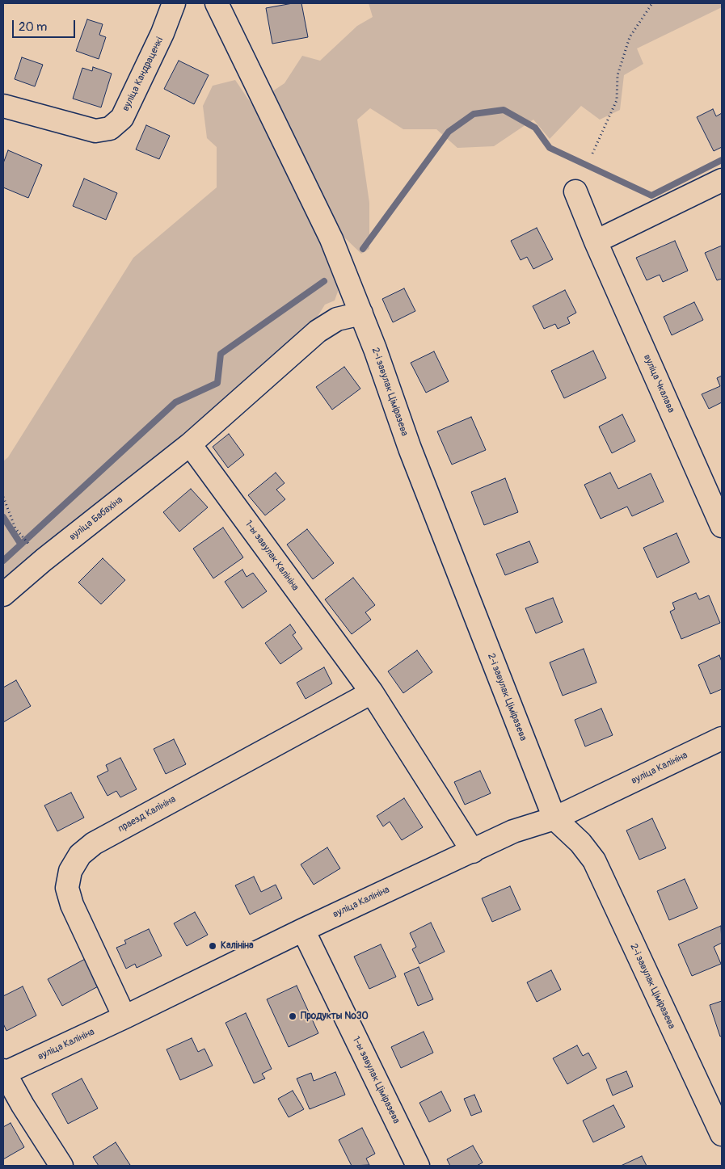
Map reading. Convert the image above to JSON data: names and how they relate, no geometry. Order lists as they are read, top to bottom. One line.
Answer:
{"streets":{"street":["вуліца Кандраценкі","вуліца Чкалава","2-і завулак Ціміразева","вуліца Бабахіна","1-ы завулак Калініна","вуліца Калініна","праезд Калініна","1-ы завулак Ціміразева"]},"crossings":[["2-і завулак Ціміразева","вуліца Калініна"],["вуліца Бабахіна","1-ы завулак Калініна"],["1-ы завулак Калініна","вуліца Калініна"],["1-ы завулак Калініна","праезд Калініна"],["вуліца Калініна","праезд Калініна"],["вуліца Калініна","1-ы завулак Ціміразева"]],"places":["Калініна","Продукты №30"],"scale_bar":"20 m"}
